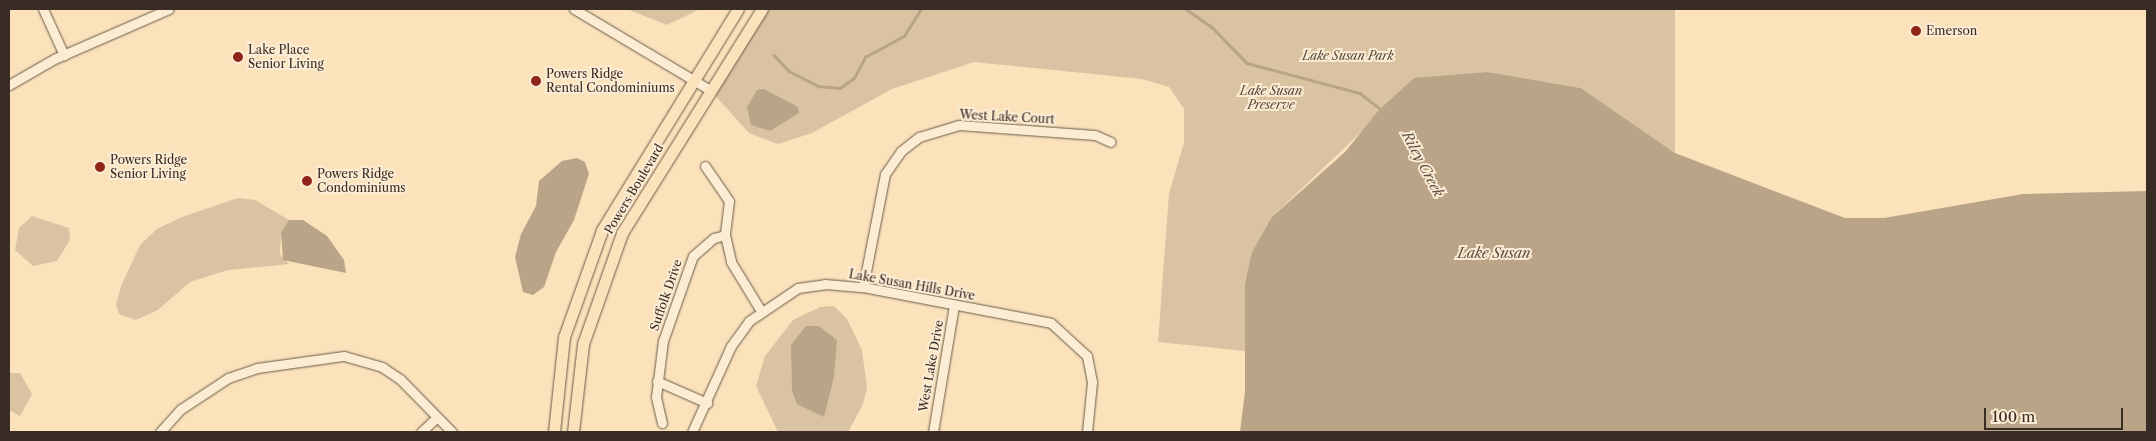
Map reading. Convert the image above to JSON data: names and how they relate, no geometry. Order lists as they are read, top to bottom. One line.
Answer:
{"streets":{"main road":["Powers Boulevard"],"street":["West Lake Court","Lake Susan Hills Drive","Suffolk Drive","West Lake Drive"]},"crossings":[["West Lake Court","Lake Susan Hills Drive"],["Lake Susan Hills Drive","West Lake Drive"]],"water":["Riley Creek","Lake Susan"],"parks":["Lake Susan Park","Lake Susan Preserve"],"places":["Emerson","Lake Place Senior Living","Powers Ridge Rental Condominiums","Powers Ridge Senior Living","Powers Ridge Condominiums"],"scale_bar":"100 m"}
